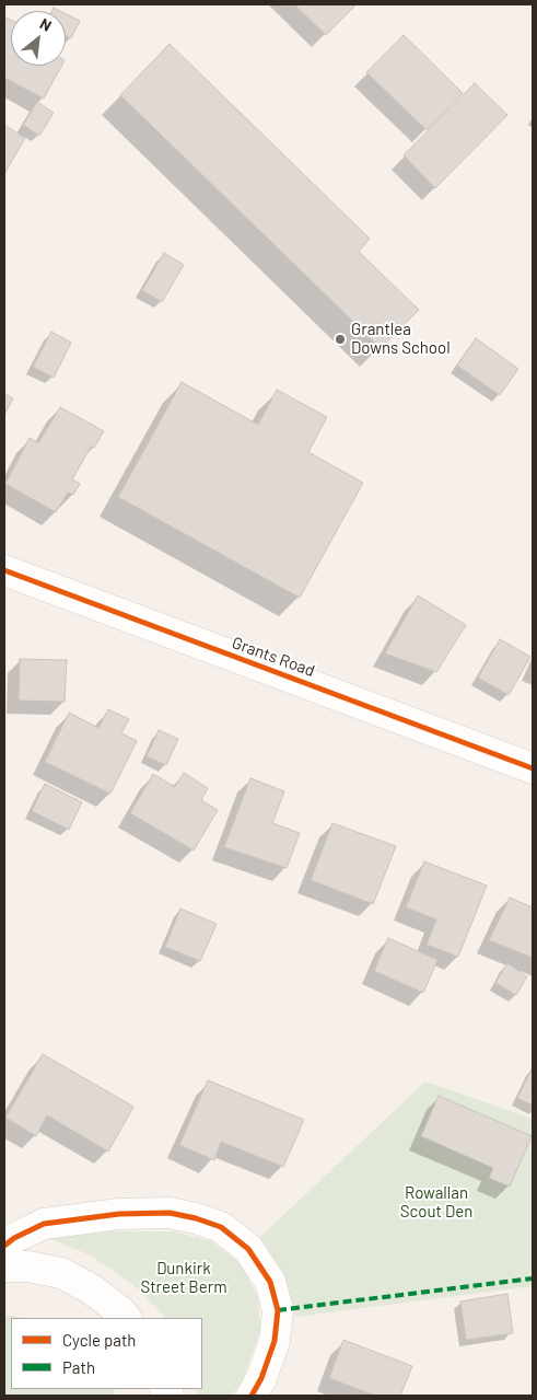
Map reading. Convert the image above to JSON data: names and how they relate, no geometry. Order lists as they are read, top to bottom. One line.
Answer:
{"streets":{"street":["Grants Road"]},"parks":["Rowallan Scout Den","Dunkirk Street Berm"],"places":["Grantlea Downs School"],"legend":["Cycle path","Path"],"north":"top right"}
